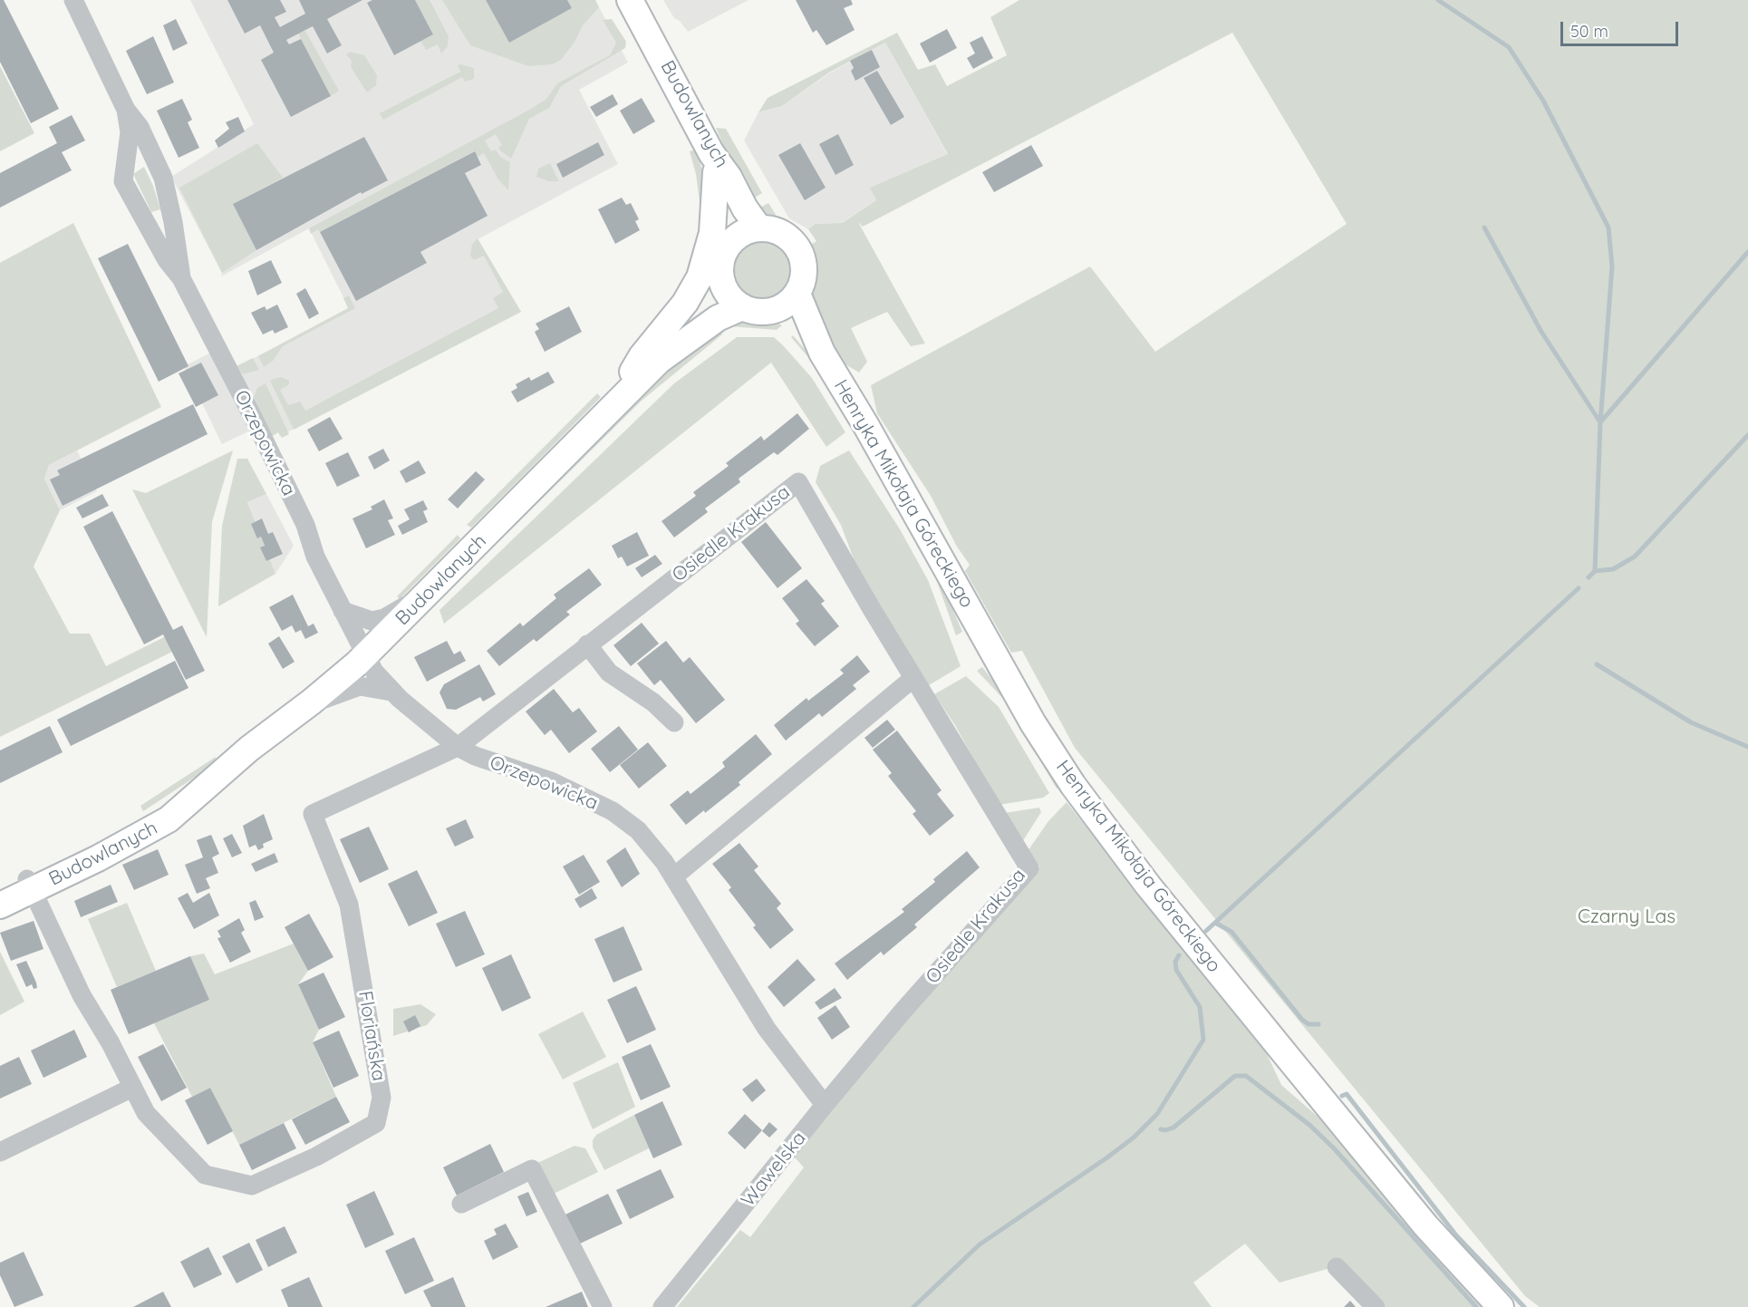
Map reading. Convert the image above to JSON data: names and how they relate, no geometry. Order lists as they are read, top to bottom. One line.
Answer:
{"streets":{"main road":["Budowlanych","Henryka Mikołaja Góreckiego"],"street":["Orzepowicka","Osiedle Krakusa","Floriańska","Wawelska"]},"crossings":[["Budowlanych","Orzepowicka"],["Budowlanych","Henryka Mikołaja Góreckiego"],["Budowlanych","Floriańska"],["Orzepowicka","Osiedle Krakusa"],["Orzepowicka","Floriańska"],["Orzepowicka","Wawelska"],["Osiedle Krakusa","Floriańska"],["Osiedle Krakusa","Wawelska"]],"parks":["Czarny Las"],"scale_bar":"50 m"}
